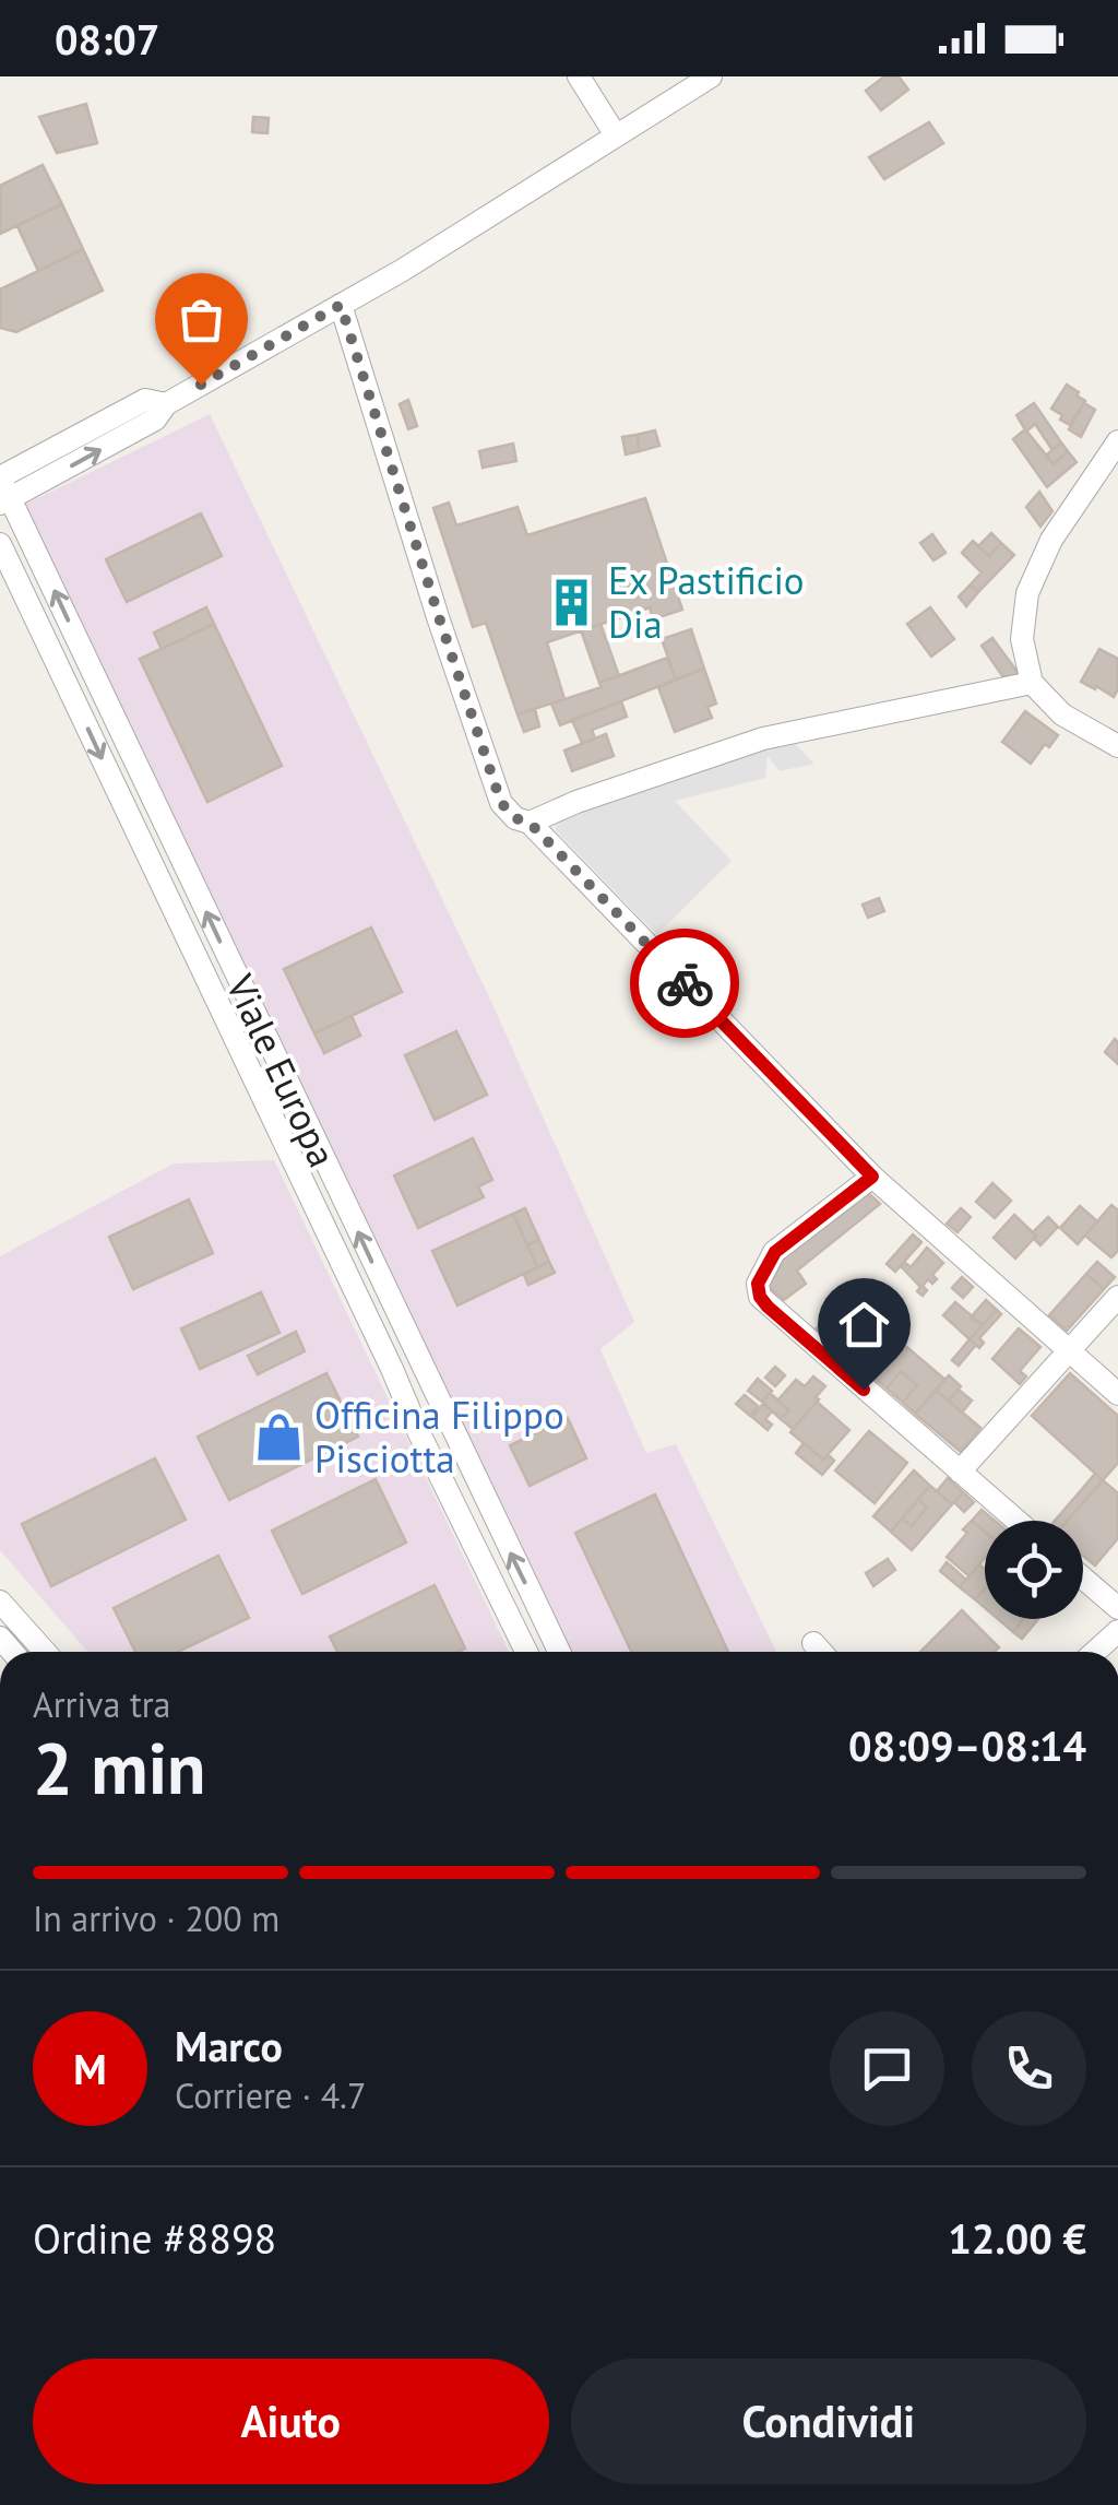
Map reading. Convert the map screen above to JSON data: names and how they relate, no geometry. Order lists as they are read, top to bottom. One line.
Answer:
{"streets":{"street":["Viale Europa"]},"places":{"building":["Ex Pastificio Dia"],"shop":["Officina Filippo Pisciotta"]},"page":{"status":"08:07","heading":["2 min","Arriva tra","08:09–08:14"],"panel":["Marco","Corriere · 4.7","Ordine #8898","12.00 €"],"bar":"In arrivo · 200 m","round":"M","buttons":["Aiuto","Condividi"]}}
